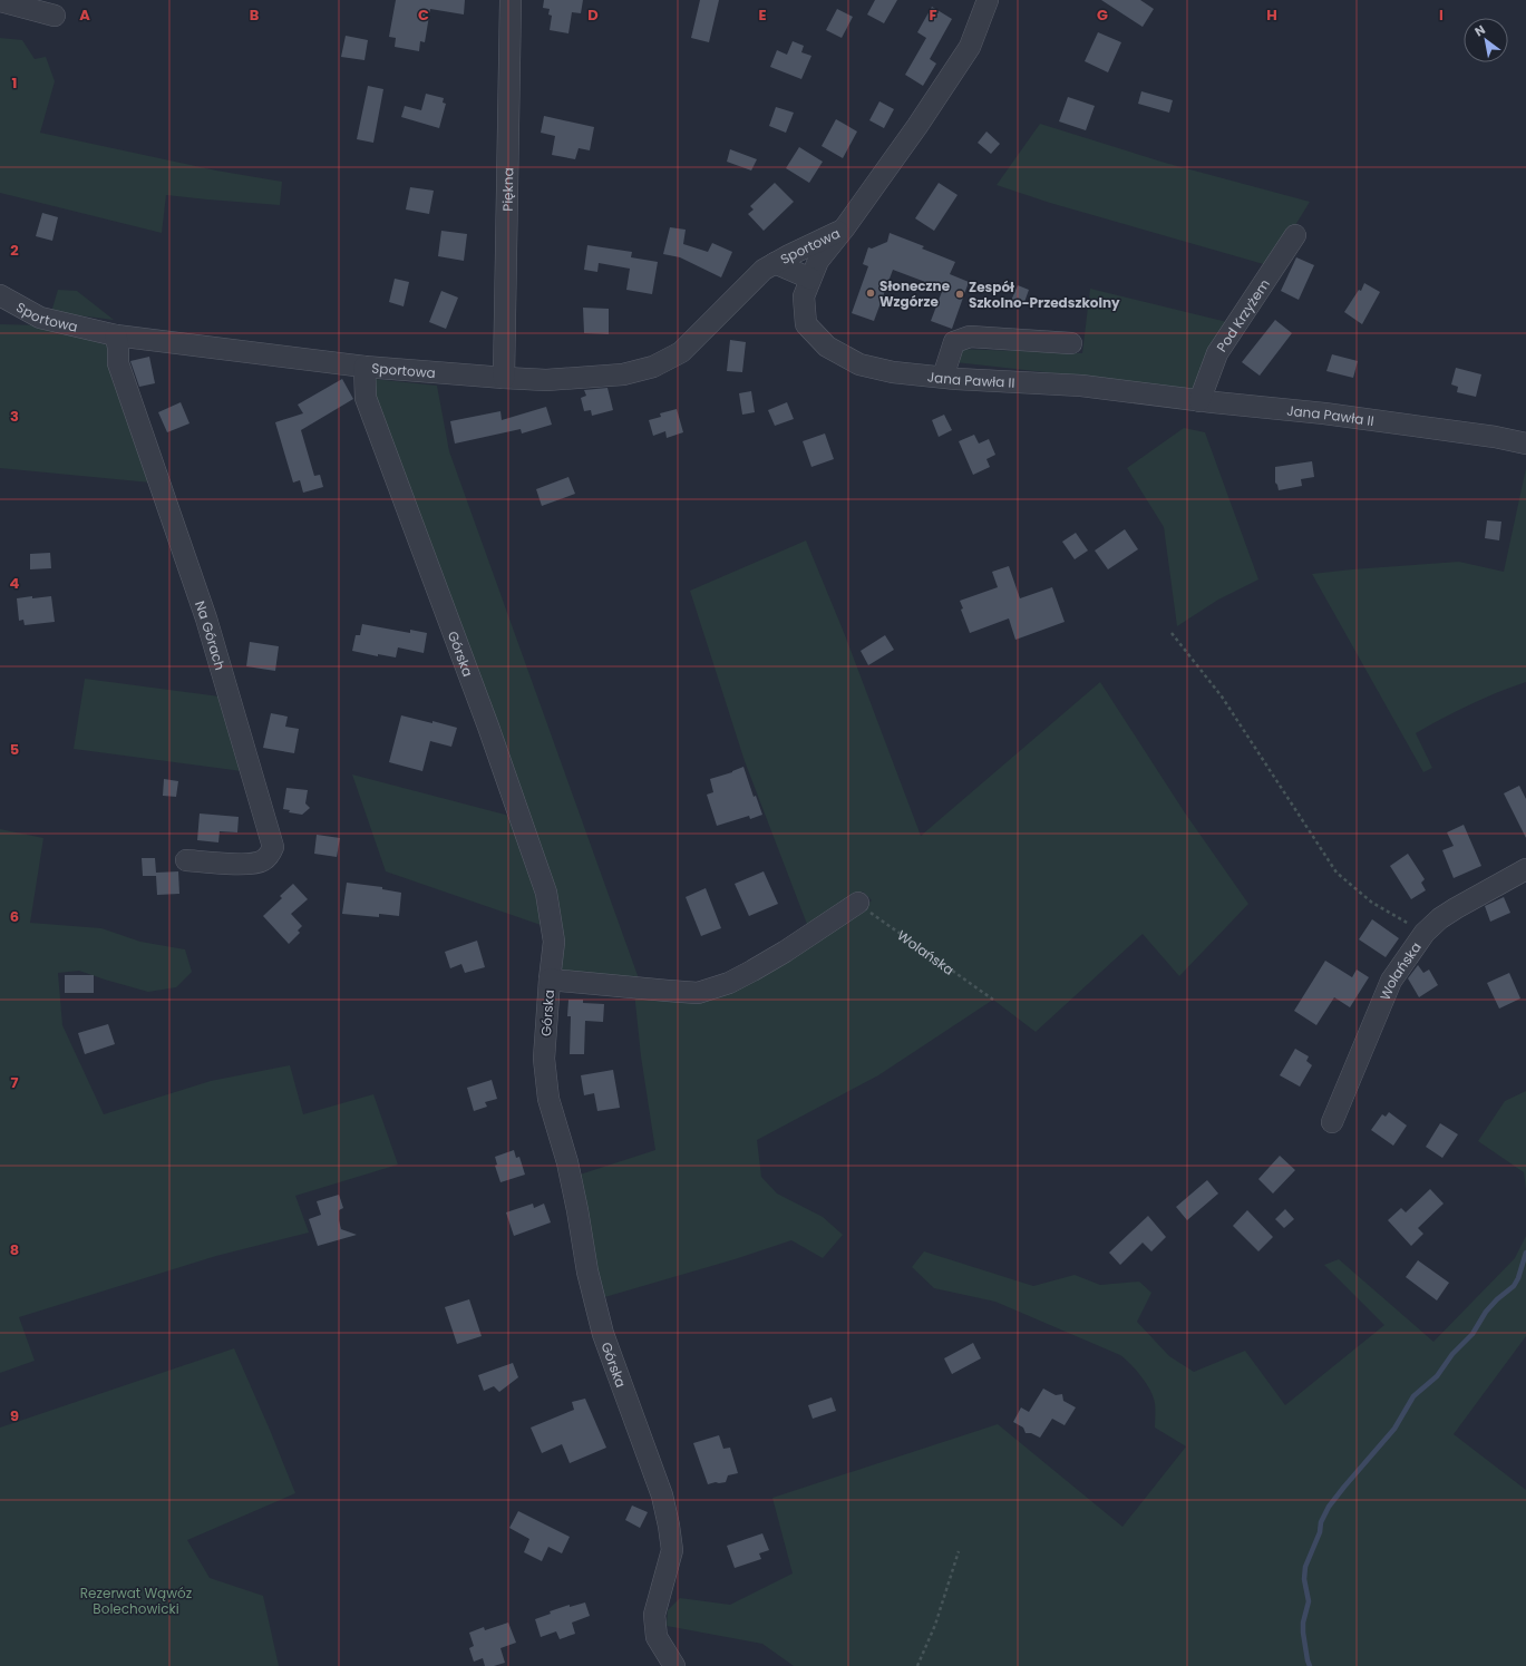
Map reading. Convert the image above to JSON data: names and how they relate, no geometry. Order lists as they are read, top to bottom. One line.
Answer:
{"streets":{"street":["Piękna","Sportowa","Pod Krzyżem","Jana Pawła II","Na Górach","Górska","Wolańska"]},"crossings":[["Piękna","Sportowa"],["Sportowa","Jana Pawła II"],["Sportowa","Na Górach"],["Sportowa","Górska"],["Pod Krzyżem","Jana Pawła II"]],"parks":["Rezerwat Wąwóz Bolechowicki"],"places":["Słoneczne Wzgórze","Zespół Szkolno-Przedszkolny"],"north":"top left","grid":{"columns":["A","B","C","D","E","F","G","H","I"],"rows":["1","2","3","4","5","6","7","8","9"]}}
